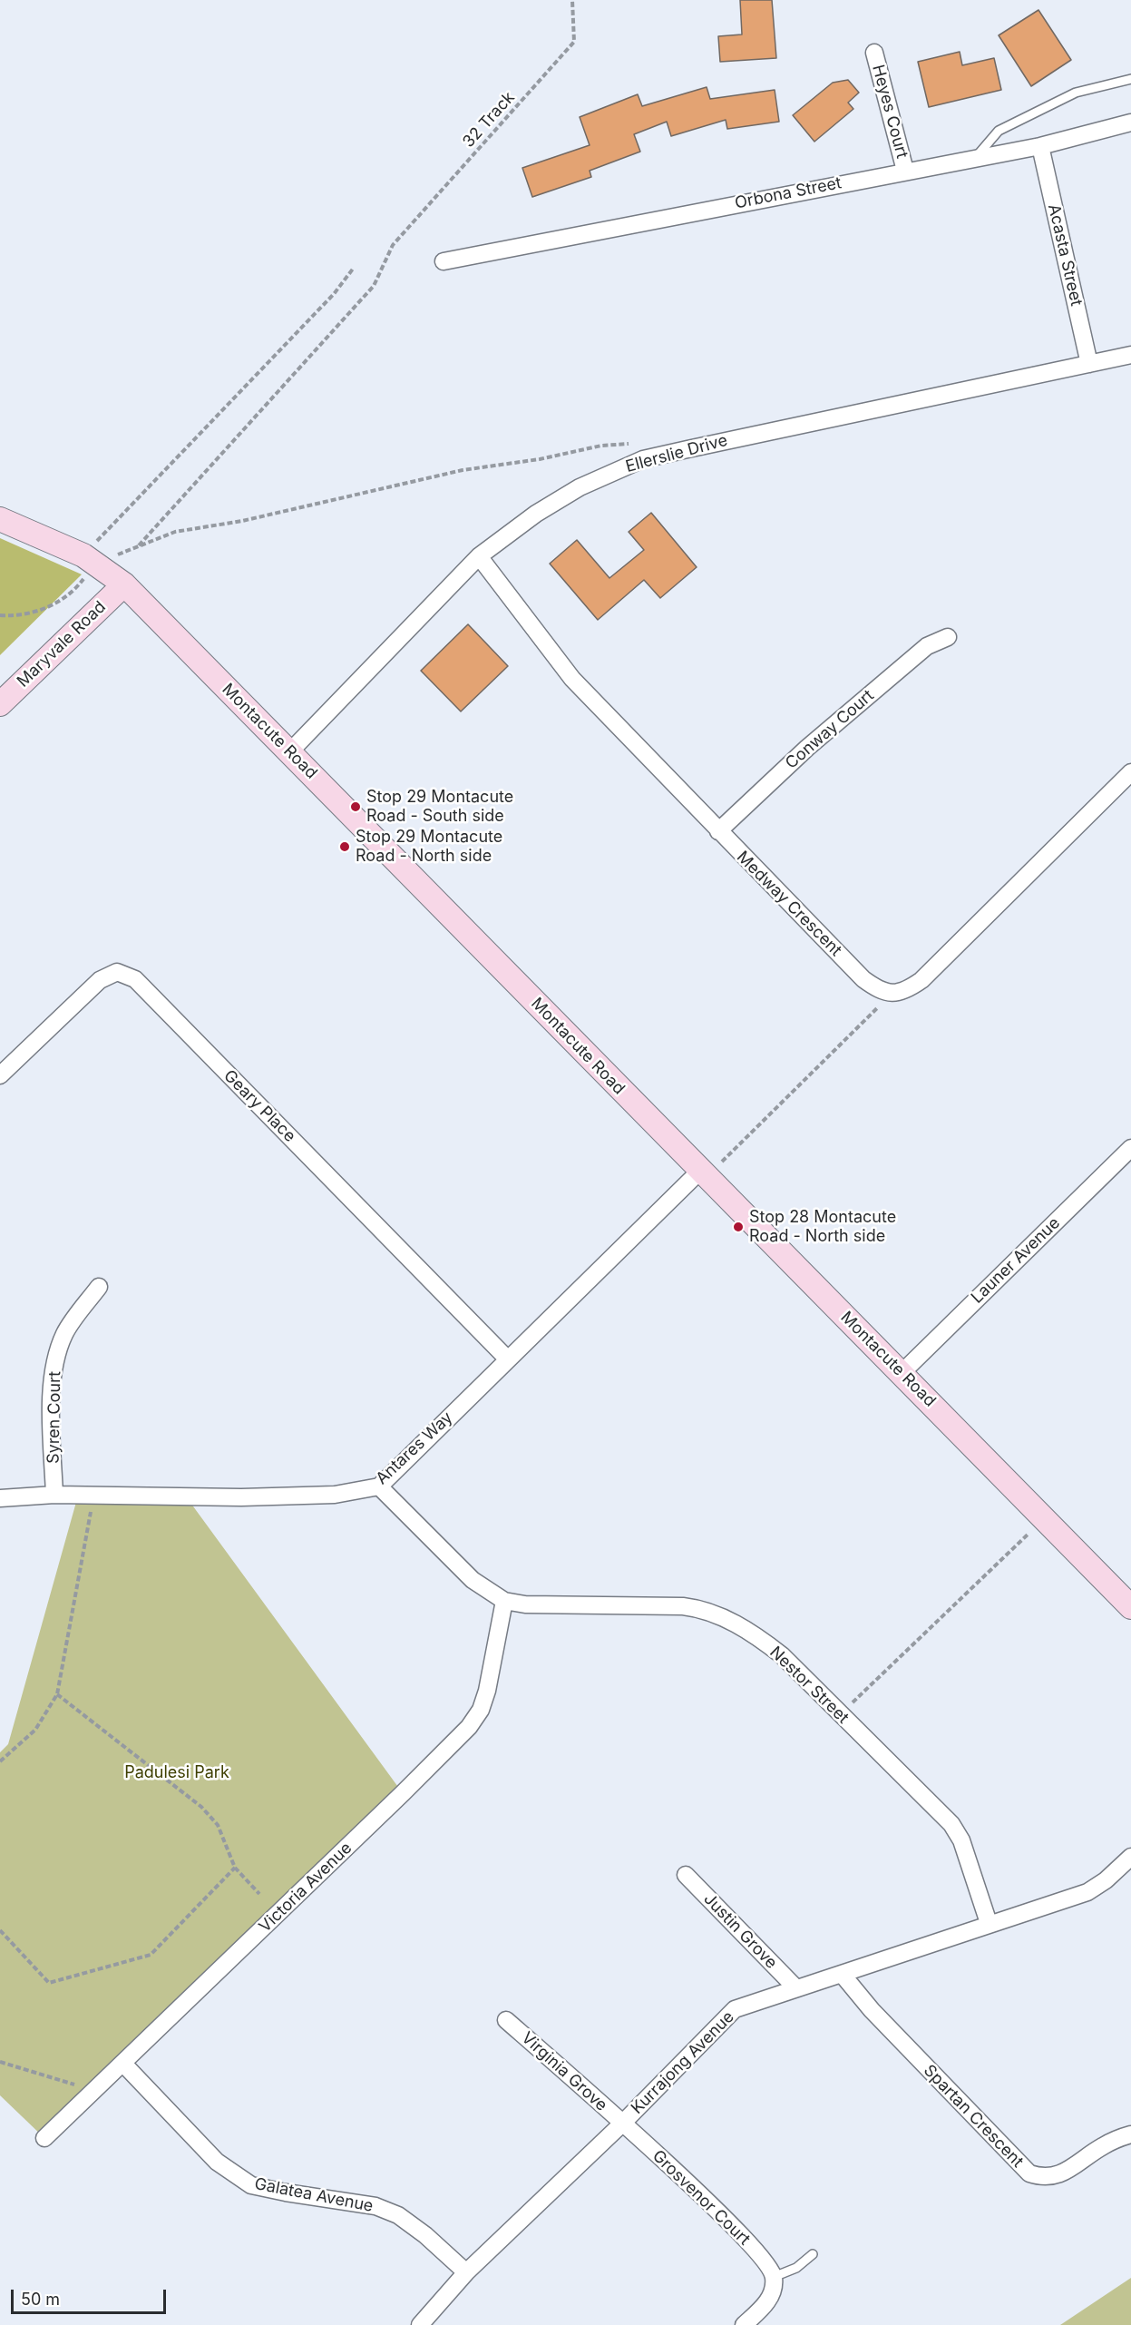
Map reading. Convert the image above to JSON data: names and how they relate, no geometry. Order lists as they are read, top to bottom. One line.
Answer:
{"streets":{"main road":["Maryvale Road","Montacute Road"],"street":["Heyes Court","Orbona Street","Acasta Street","Ellerslie Drive","Conway Court","Medway Crescent","Geary Place","Launer Avenue","Syren Court","Antares Way","Nestor Street","Victoria Avenue","Justin Grove","Kurrajong Avenue","Virginia Grove","Spartan Crescent","Galatea Avenue","Grosvenor Court"],"path":["32 Track"]},"crossings":[["Heyes Court","Orbona Street"],["Orbona Street","Acasta Street"],["Acasta Street","Ellerslie Drive"],["Ellerslie Drive","Montacute Road"],["Ellerslie Drive","Medway Crescent"],["Maryvale Road","Montacute Road"],["Conway Court","Medway Crescent"],["Montacute Road","Launer Avenue"],["Montacute Road","Antares Way"],["Geary Place","Antares Way"],["Syren Court","Antares Way"],["Antares Way","Nestor Street"],["Nestor Street","Victoria Avenue"],["Nestor Street","Kurrajong Avenue"],["Victoria Avenue","Galatea Avenue"],["Justin Grove","Kurrajong Avenue"],["Kurrajong Avenue","Virginia Grove"],["Kurrajong Avenue","Spartan Crescent"],["Kurrajong Avenue","Galatea Avenue"],["Kurrajong Avenue","Grosvenor Court"],["Virginia Grove","Grosvenor Court"]],"parks":["Padulesi Park"],"places":["Stop 29 Montacute Road - South side","Stop 29 Montacute Road - North side","Stop 28 Montacute Road - North side"],"scale_bar":"50 m"}
